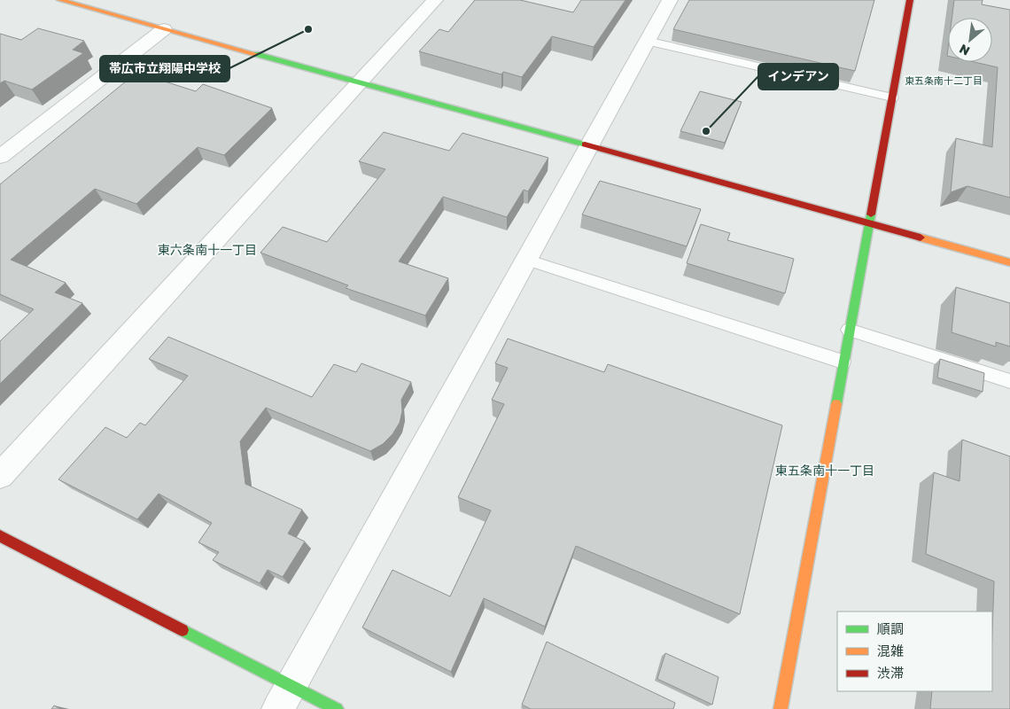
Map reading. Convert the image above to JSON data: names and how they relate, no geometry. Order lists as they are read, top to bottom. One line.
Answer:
{"districts":["東五条南十二丁目","東六条南十一丁目","東五条南十一丁目"],"places":["帯広市立翔陽中学校","インデアン"],"legend":["順調","混雑","渋滞"],"north":"bottom left"}
